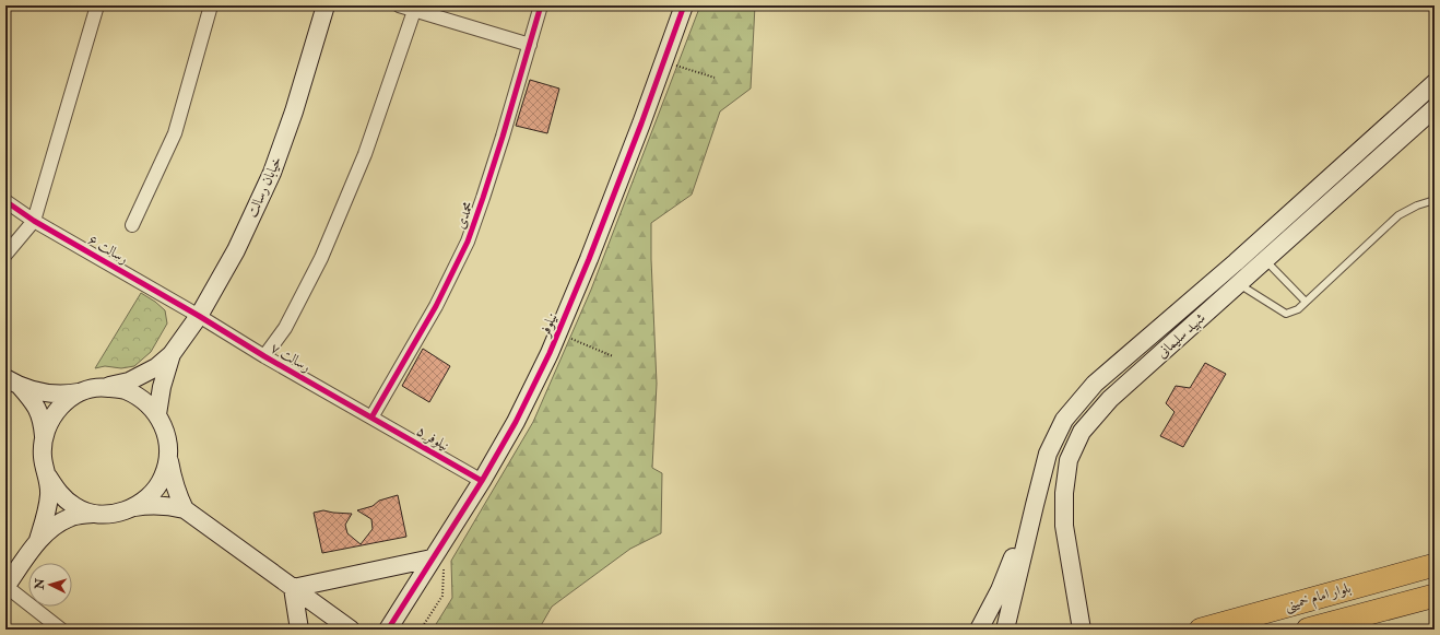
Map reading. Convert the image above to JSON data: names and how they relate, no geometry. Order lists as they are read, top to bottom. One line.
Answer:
{"streets":{"highway":["بلوار امام خمینی"],"main road":["خیابان رسالت","نیلوفر","شهید سلیمانی"],"street":["محمدی","رسالت ۶","رسالت ۷","نیلوفر ۵"]},"crossings":[["خیابان رسالت","رسالت ۶"],["خیابان رسالت","رسالت ۷"],["محمدی","رسالت ۷"],["محمدی","نیلوفر ۵"],["رسالت ۶","رسالت ۷"],["نیلوفر","نیلوفر ۵"],["رسالت ۷","نیلوفر ۵"]],"north":"left"}
